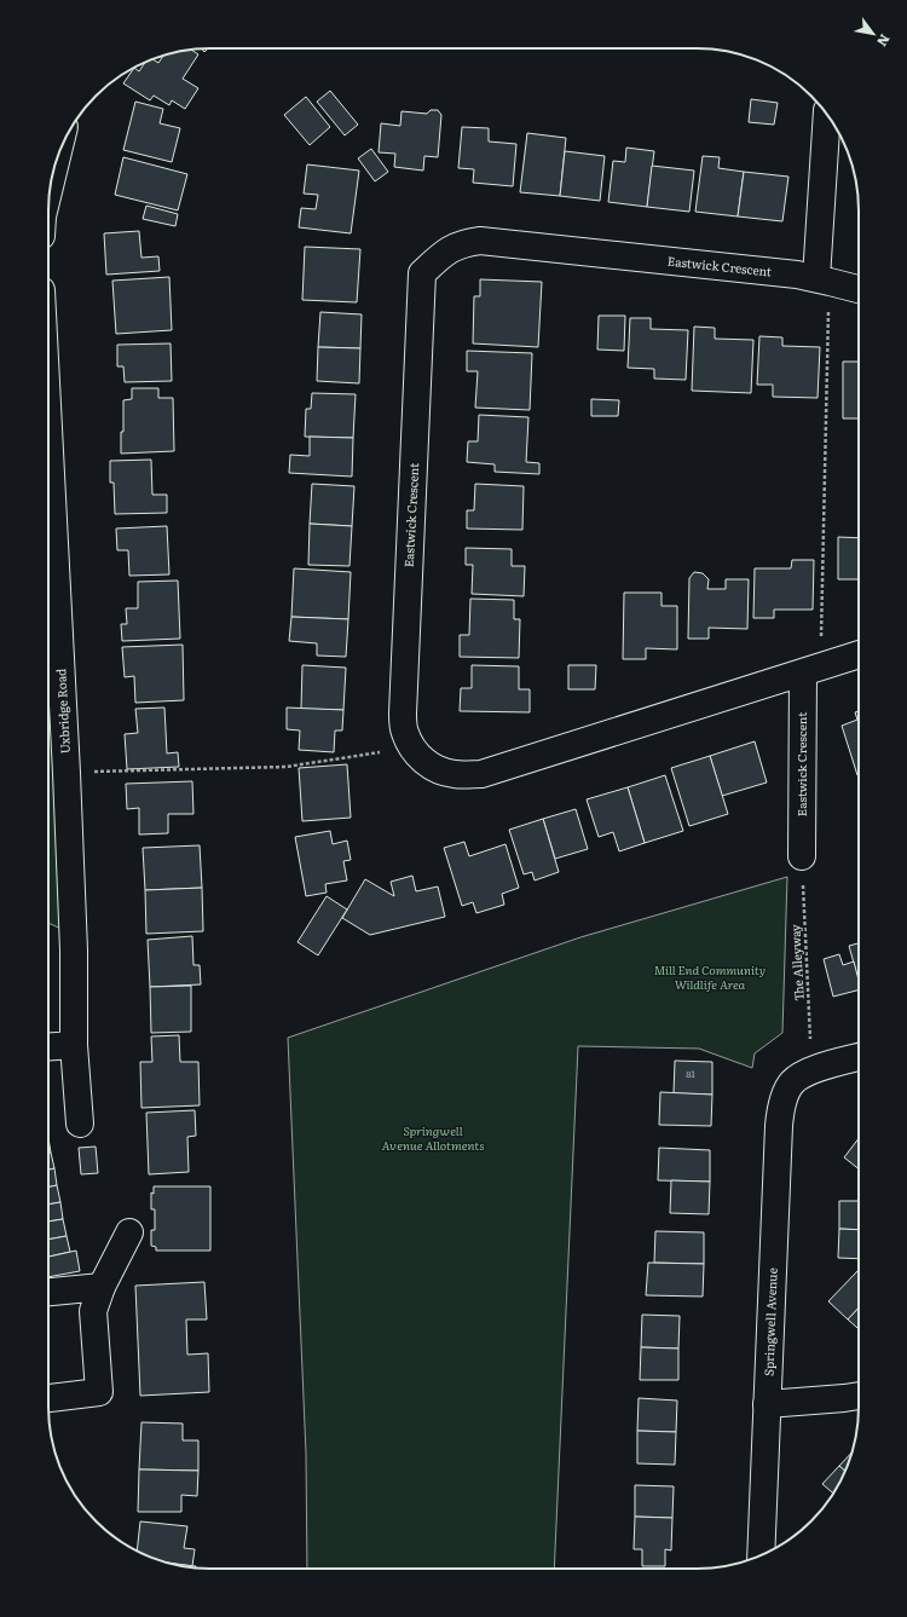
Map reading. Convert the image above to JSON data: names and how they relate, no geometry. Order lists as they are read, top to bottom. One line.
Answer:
{"streets":{"street":["Eastwick Crescent","Uxbridge Road","Springwell Avenue"],"path":["The Alleyway"]},"crossings":[["Eastwick Crescent","The Alleyway"],["The Alleyway","Springwell Avenue"]],"parks":["Mill End Community Wildlife Area","Springwell Avenue Allotments"],"house_numbers":["81"],"north":"bottom right"}
